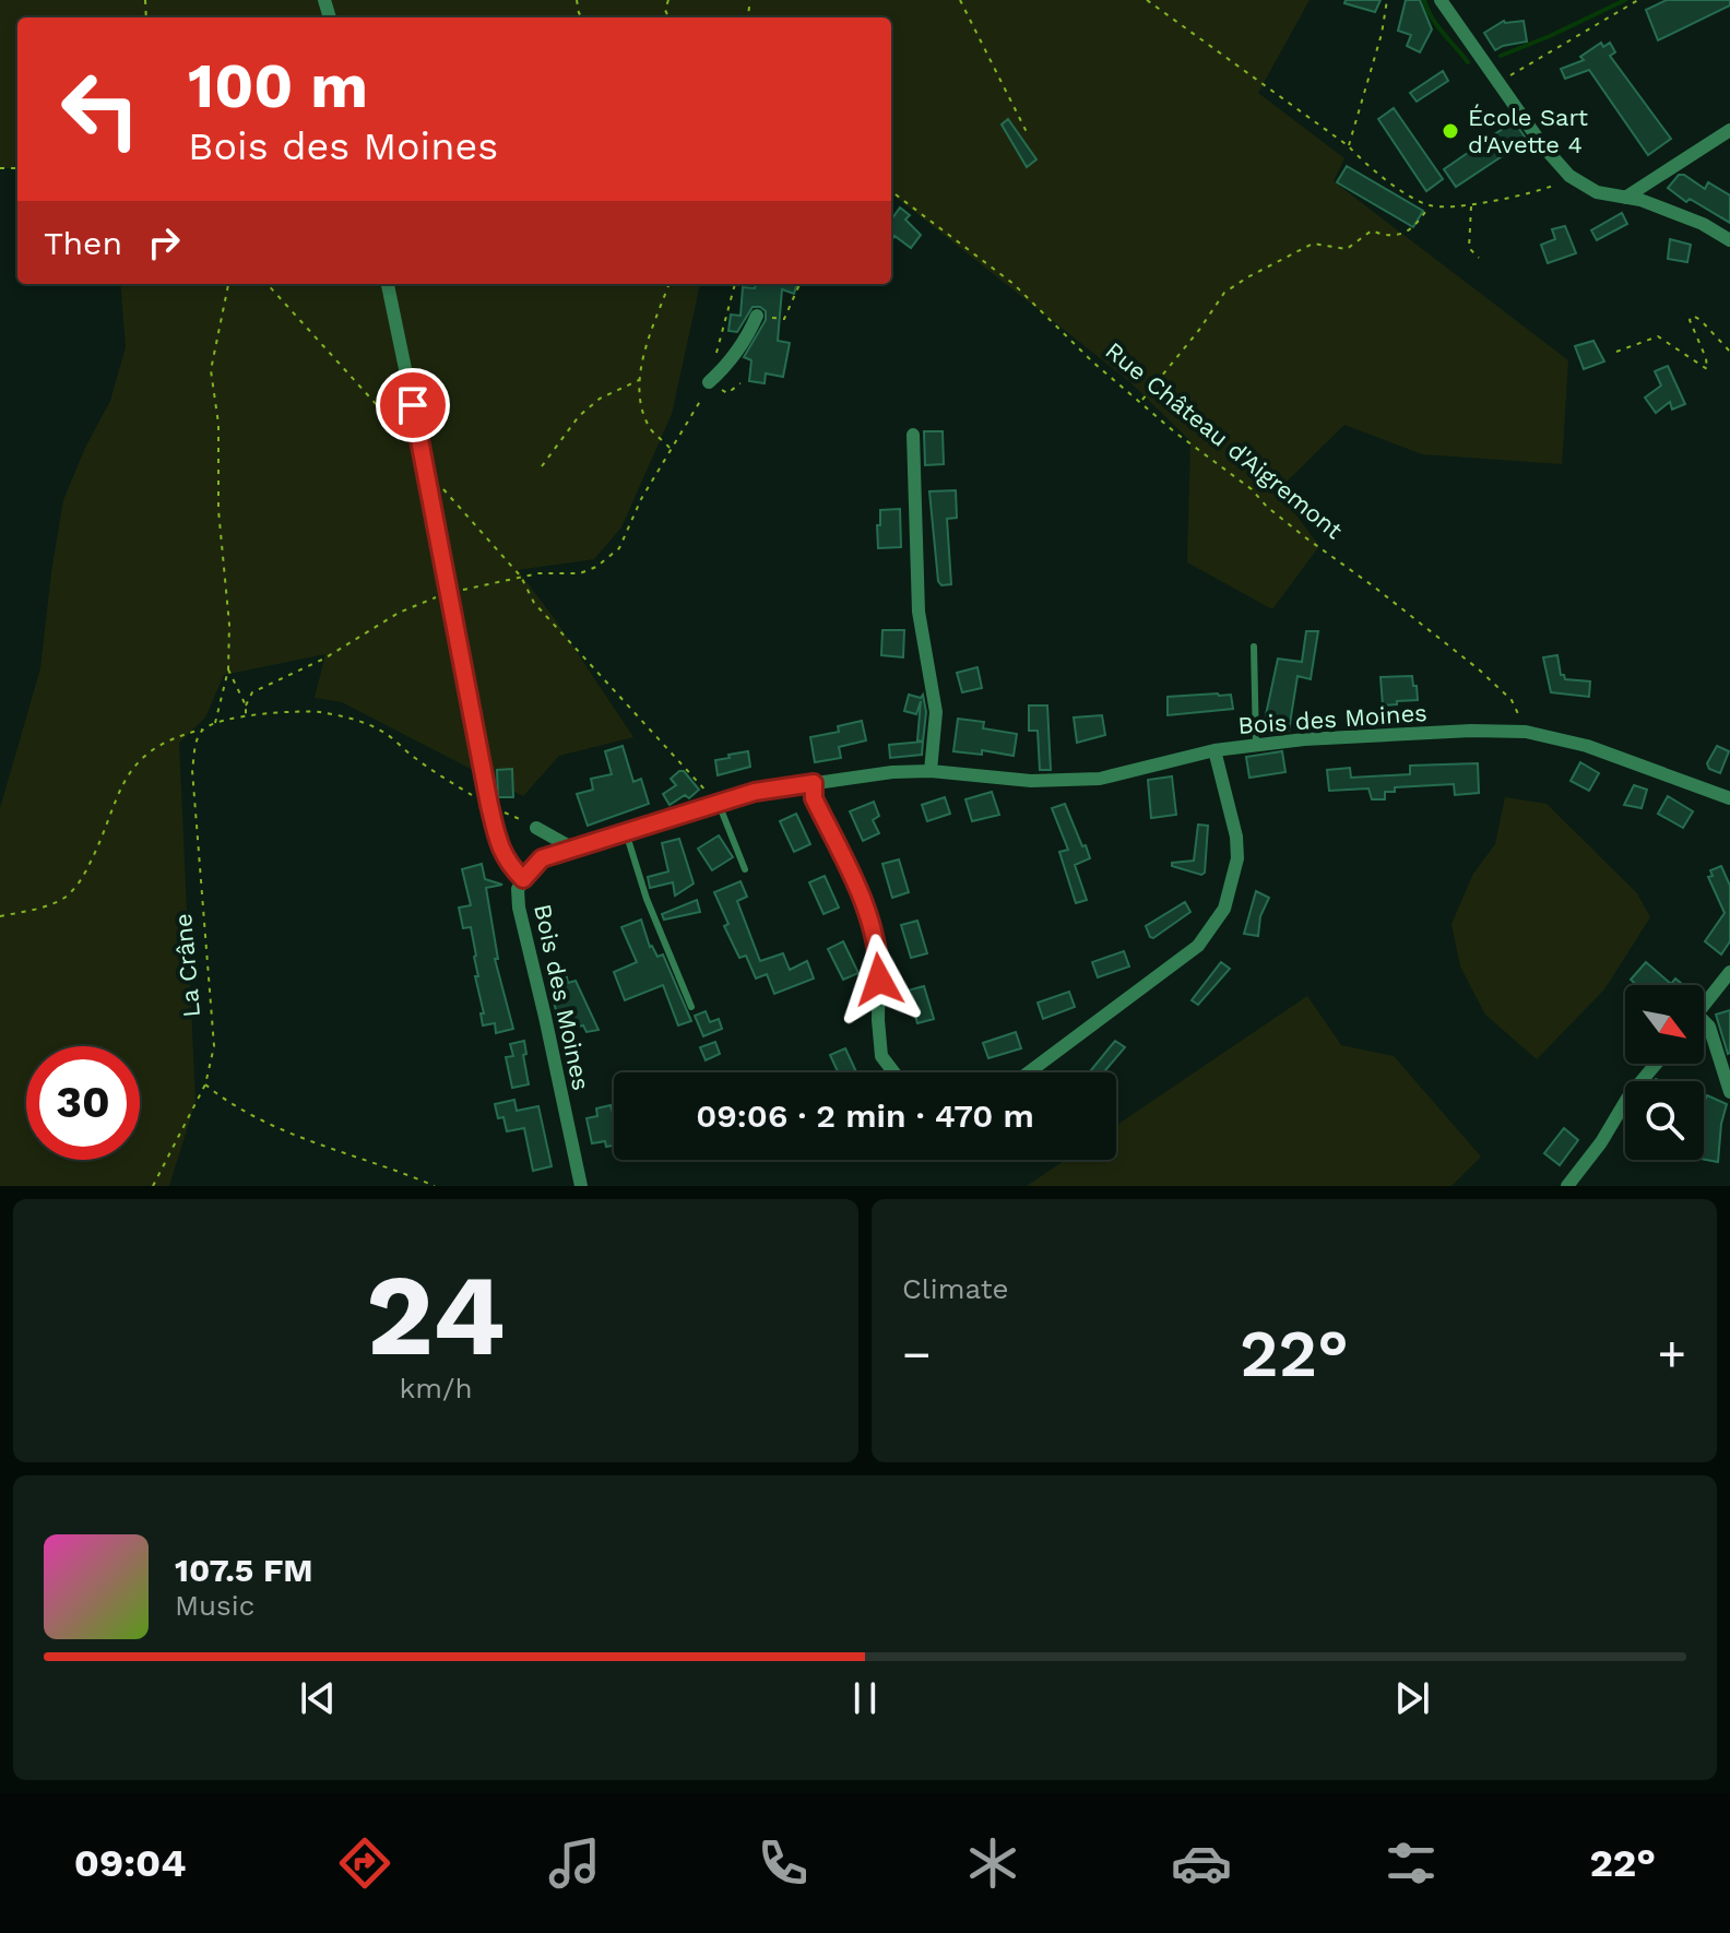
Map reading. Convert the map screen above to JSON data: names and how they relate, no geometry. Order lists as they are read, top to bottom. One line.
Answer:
{"streets":{"street":["Bois des Moines"],"path":["Rue Château d'Aigremont","La Crâne"]},"crossings":[["Rue Château d'Aigremont","Bois des Moines"]],"places":["École Sart d'Avette 4"],"north":"bottom right","page":{"turn":["100 m","Bois des Moines"],"then":"Then","limit":"30","trip":"09:06 · 2 min · 470 m","tile":[["24","km/h"],"Climate"],"heat":["−","22°","+"],"song":["107.5 FM","Music"],"tabs":["09:04","22°"]}}
